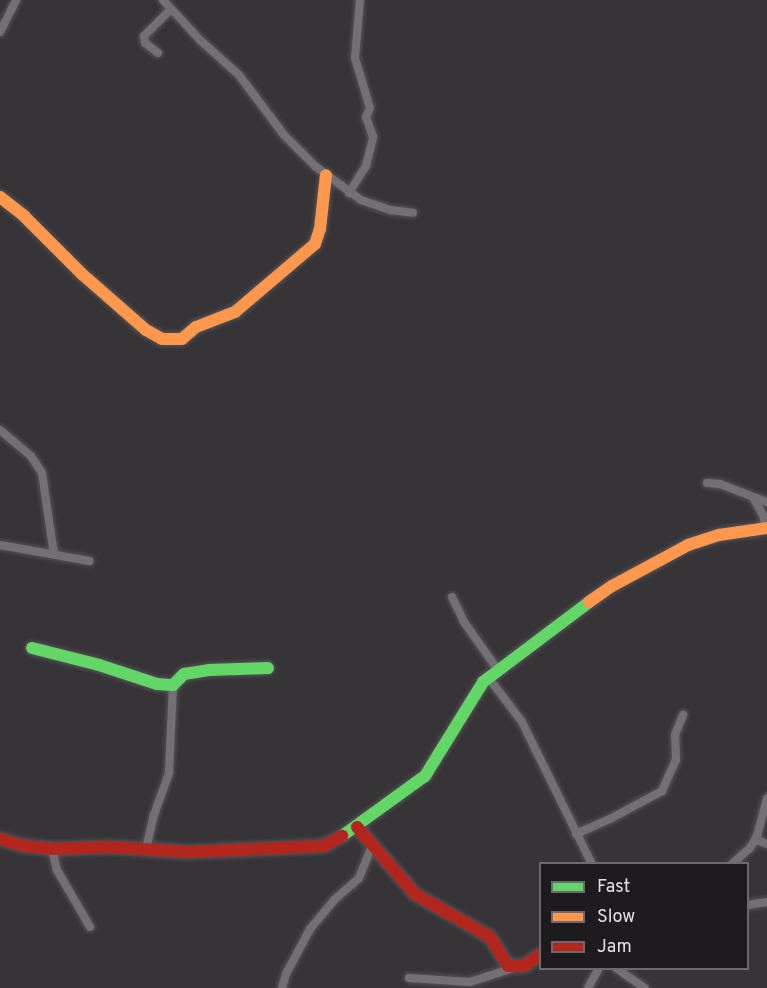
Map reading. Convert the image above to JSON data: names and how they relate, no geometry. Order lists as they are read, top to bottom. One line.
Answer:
{"legend":["Fast","Slow","Jam"]}
